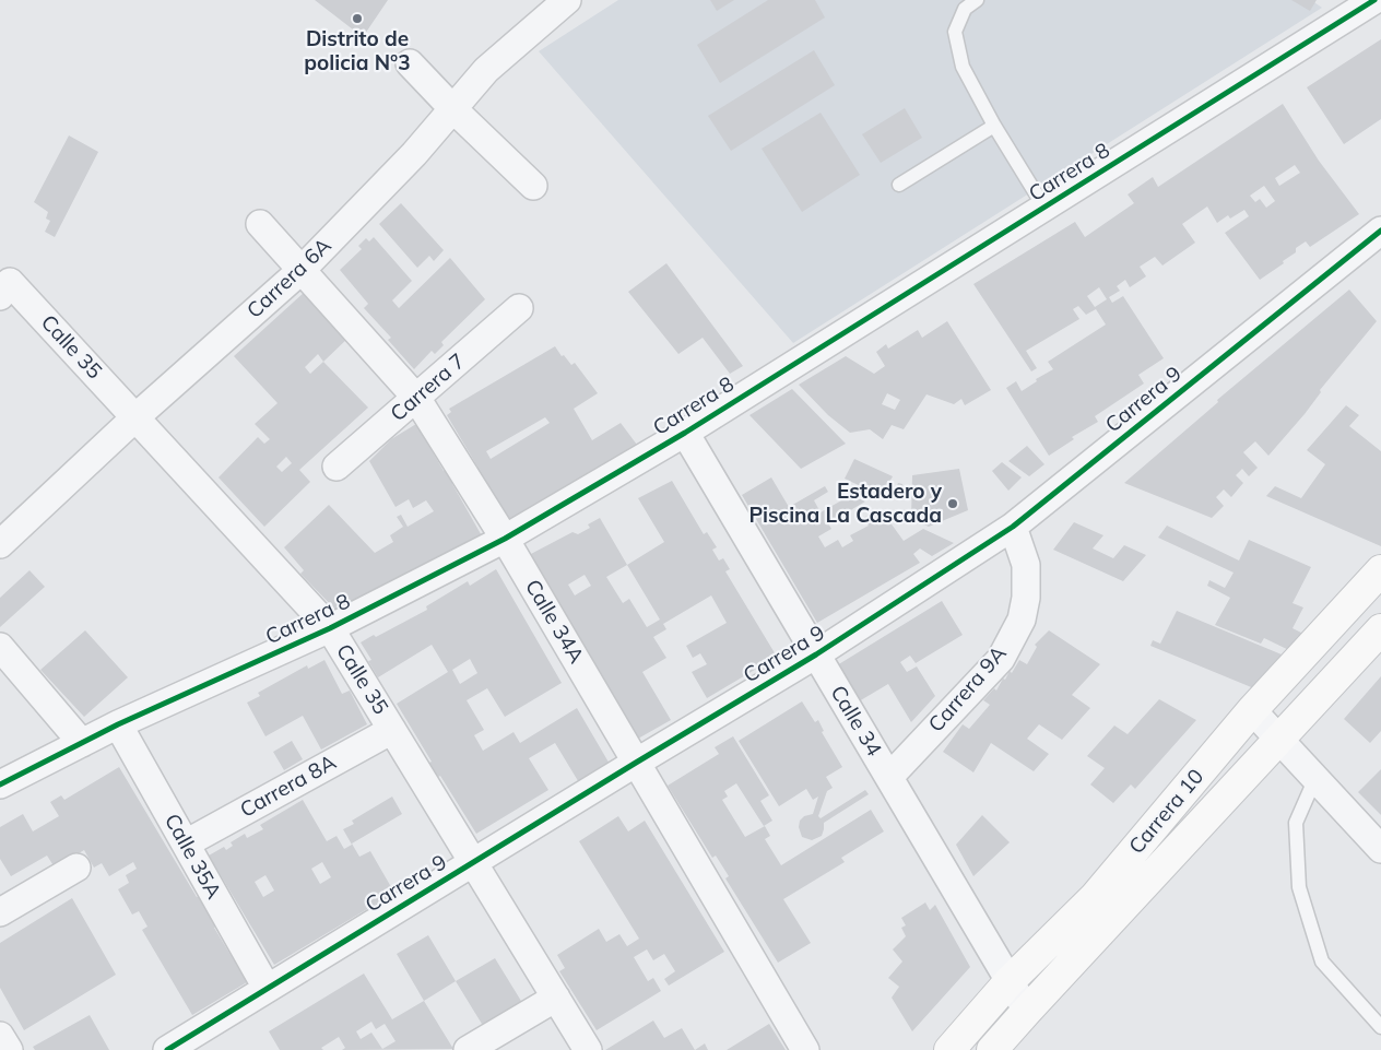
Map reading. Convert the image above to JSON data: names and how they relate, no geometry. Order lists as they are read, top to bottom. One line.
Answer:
{"streets":{"main road":["Carrera 10"],"street":["Carrera 8","Carrera 6A","Calle 35","Carrera 7","Carrera 9","Calle 34A","Carrera 9A","Calle 34","Carrera 8A","Calle 35A"]},"crossings":[["Carrera 8","Calle 35"],["Carrera 8","Calle 34A"],["Carrera 8","Calle 34"],["Carrera 8","Calle 35A"],["Carrera 6A","Calle 35"],["Carrera 6A","Calle 34A"],["Calle 35","Carrera 9"],["Calle 35","Carrera 8A"],["Carrera 7","Calle 34A"],["Carrera 9","Calle 34A"],["Carrera 9","Carrera 9A"],["Carrera 9","Calle 34"],["Carrera 9","Calle 35A"],["Carrera 9A","Calle 34"],["Calle 34","Carrera 10"],["Carrera 8A","Calle 35A"]],"places":["Distrito de policia N°3","Estadero y Piscina La Cascada"]}
